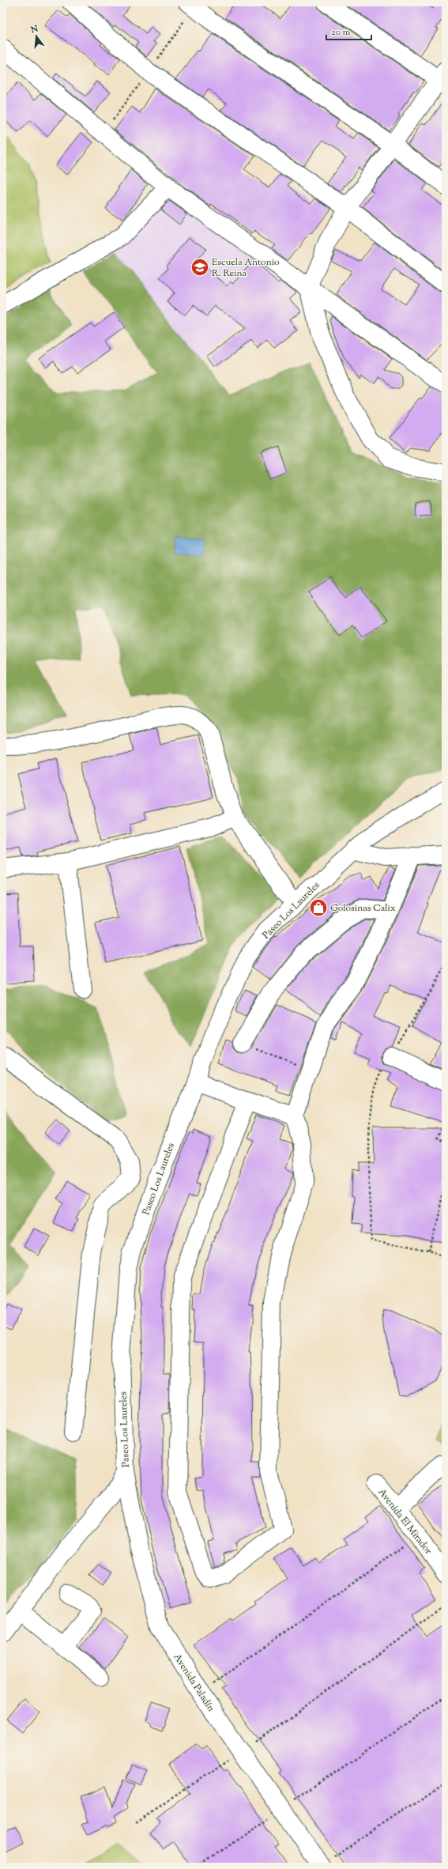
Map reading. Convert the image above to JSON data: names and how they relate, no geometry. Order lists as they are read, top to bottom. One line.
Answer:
{"streets":{"street":["Paseo Los Laureles","Avenida El Mirador","Avenida Paladín"]},"crossings":[["Paseo Los Laureles","Avenida Paladín"]],"places":{"school or university":["Escuela Antonio R. Reina"],"shop":["Golosinas Calix"]},"scale_bar":"20 m","north":"top"}
